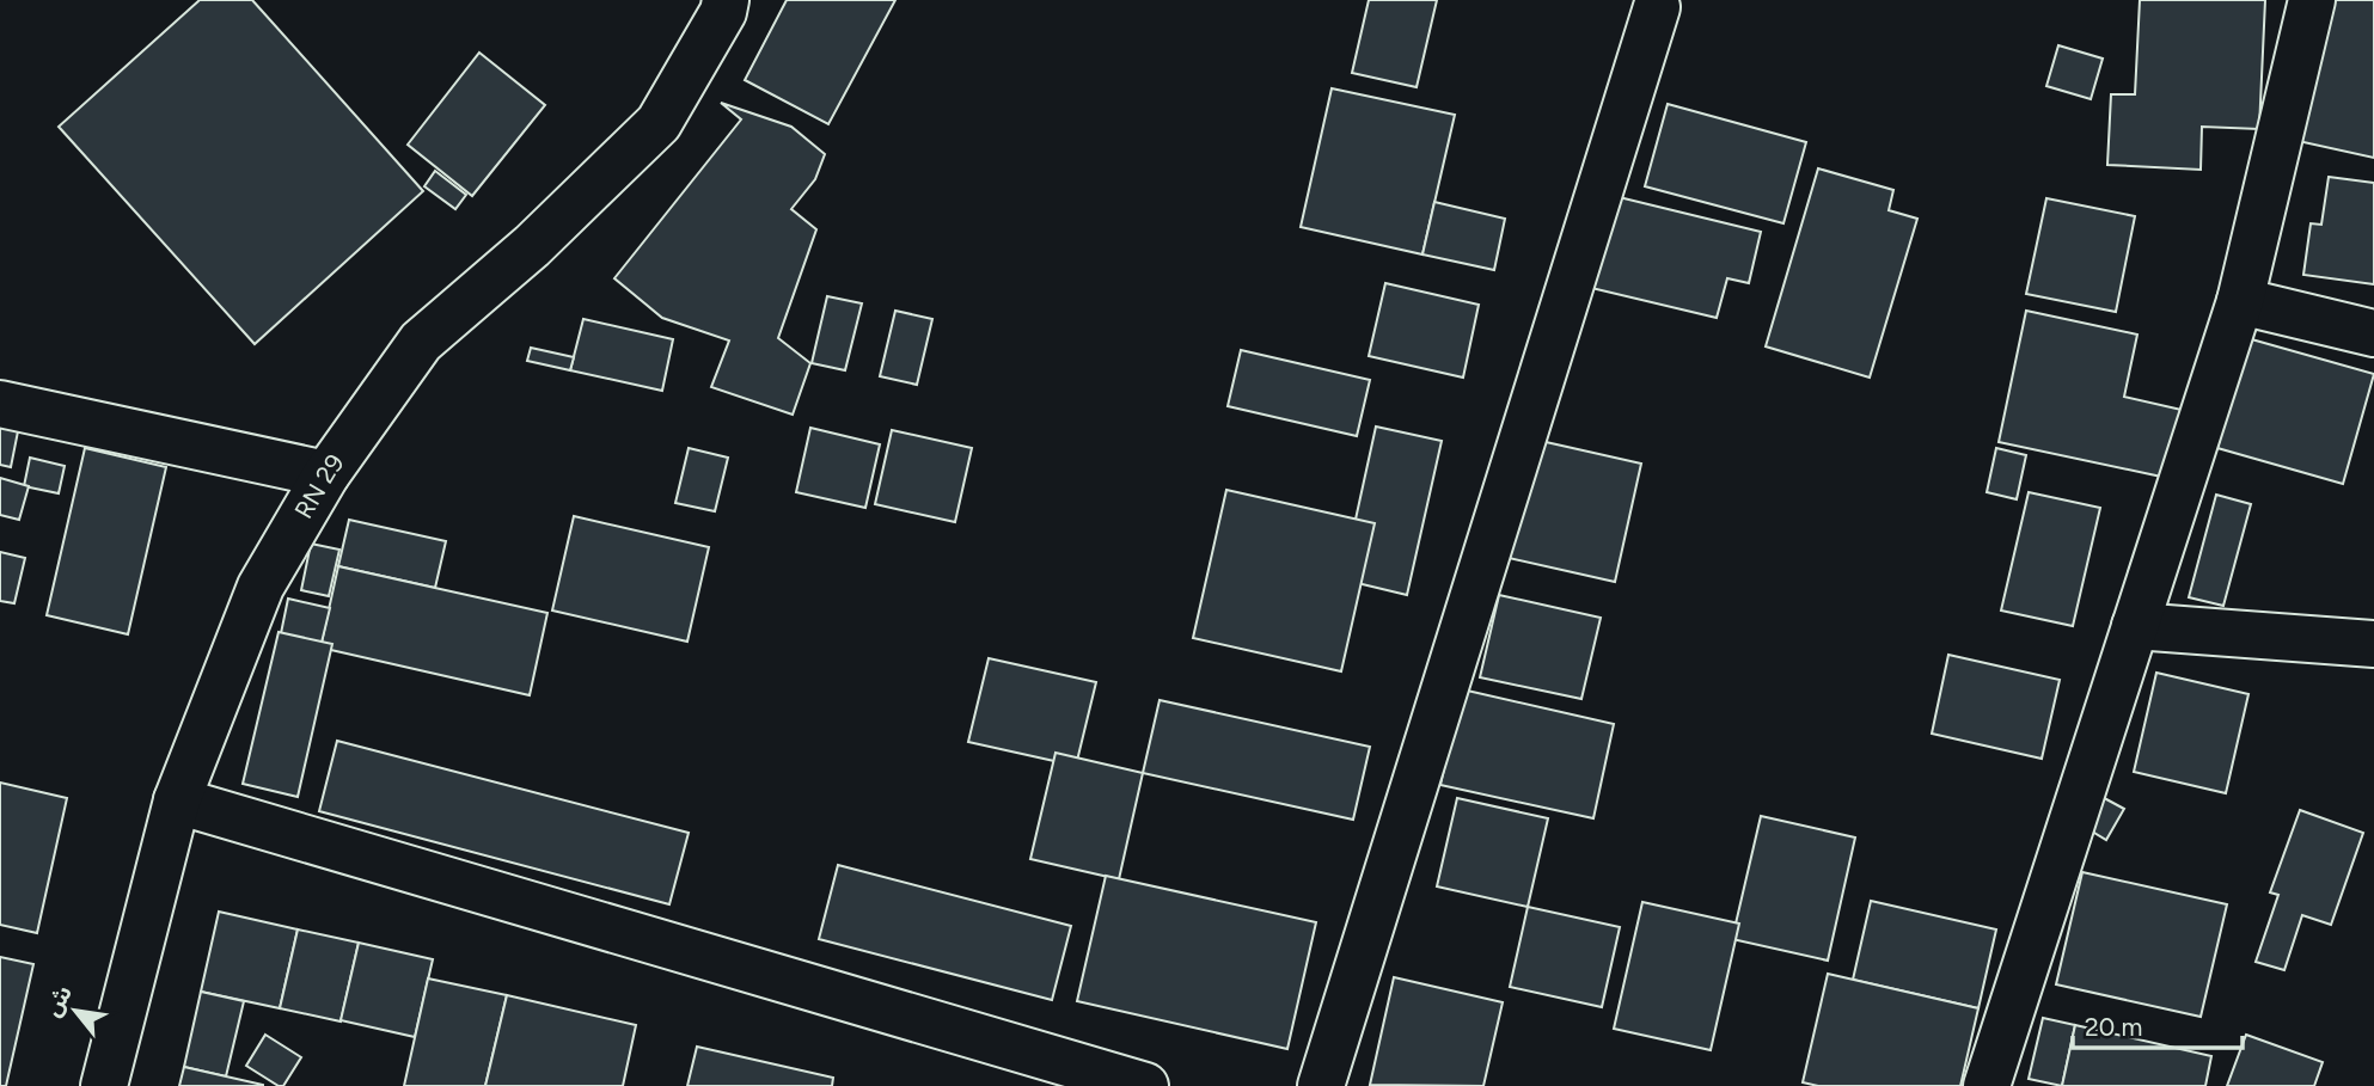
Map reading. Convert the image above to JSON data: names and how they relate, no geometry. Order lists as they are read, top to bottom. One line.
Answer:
{"streets":{"street":["RN 29"]},"scale_bar":"20 m","north":"top left"}
